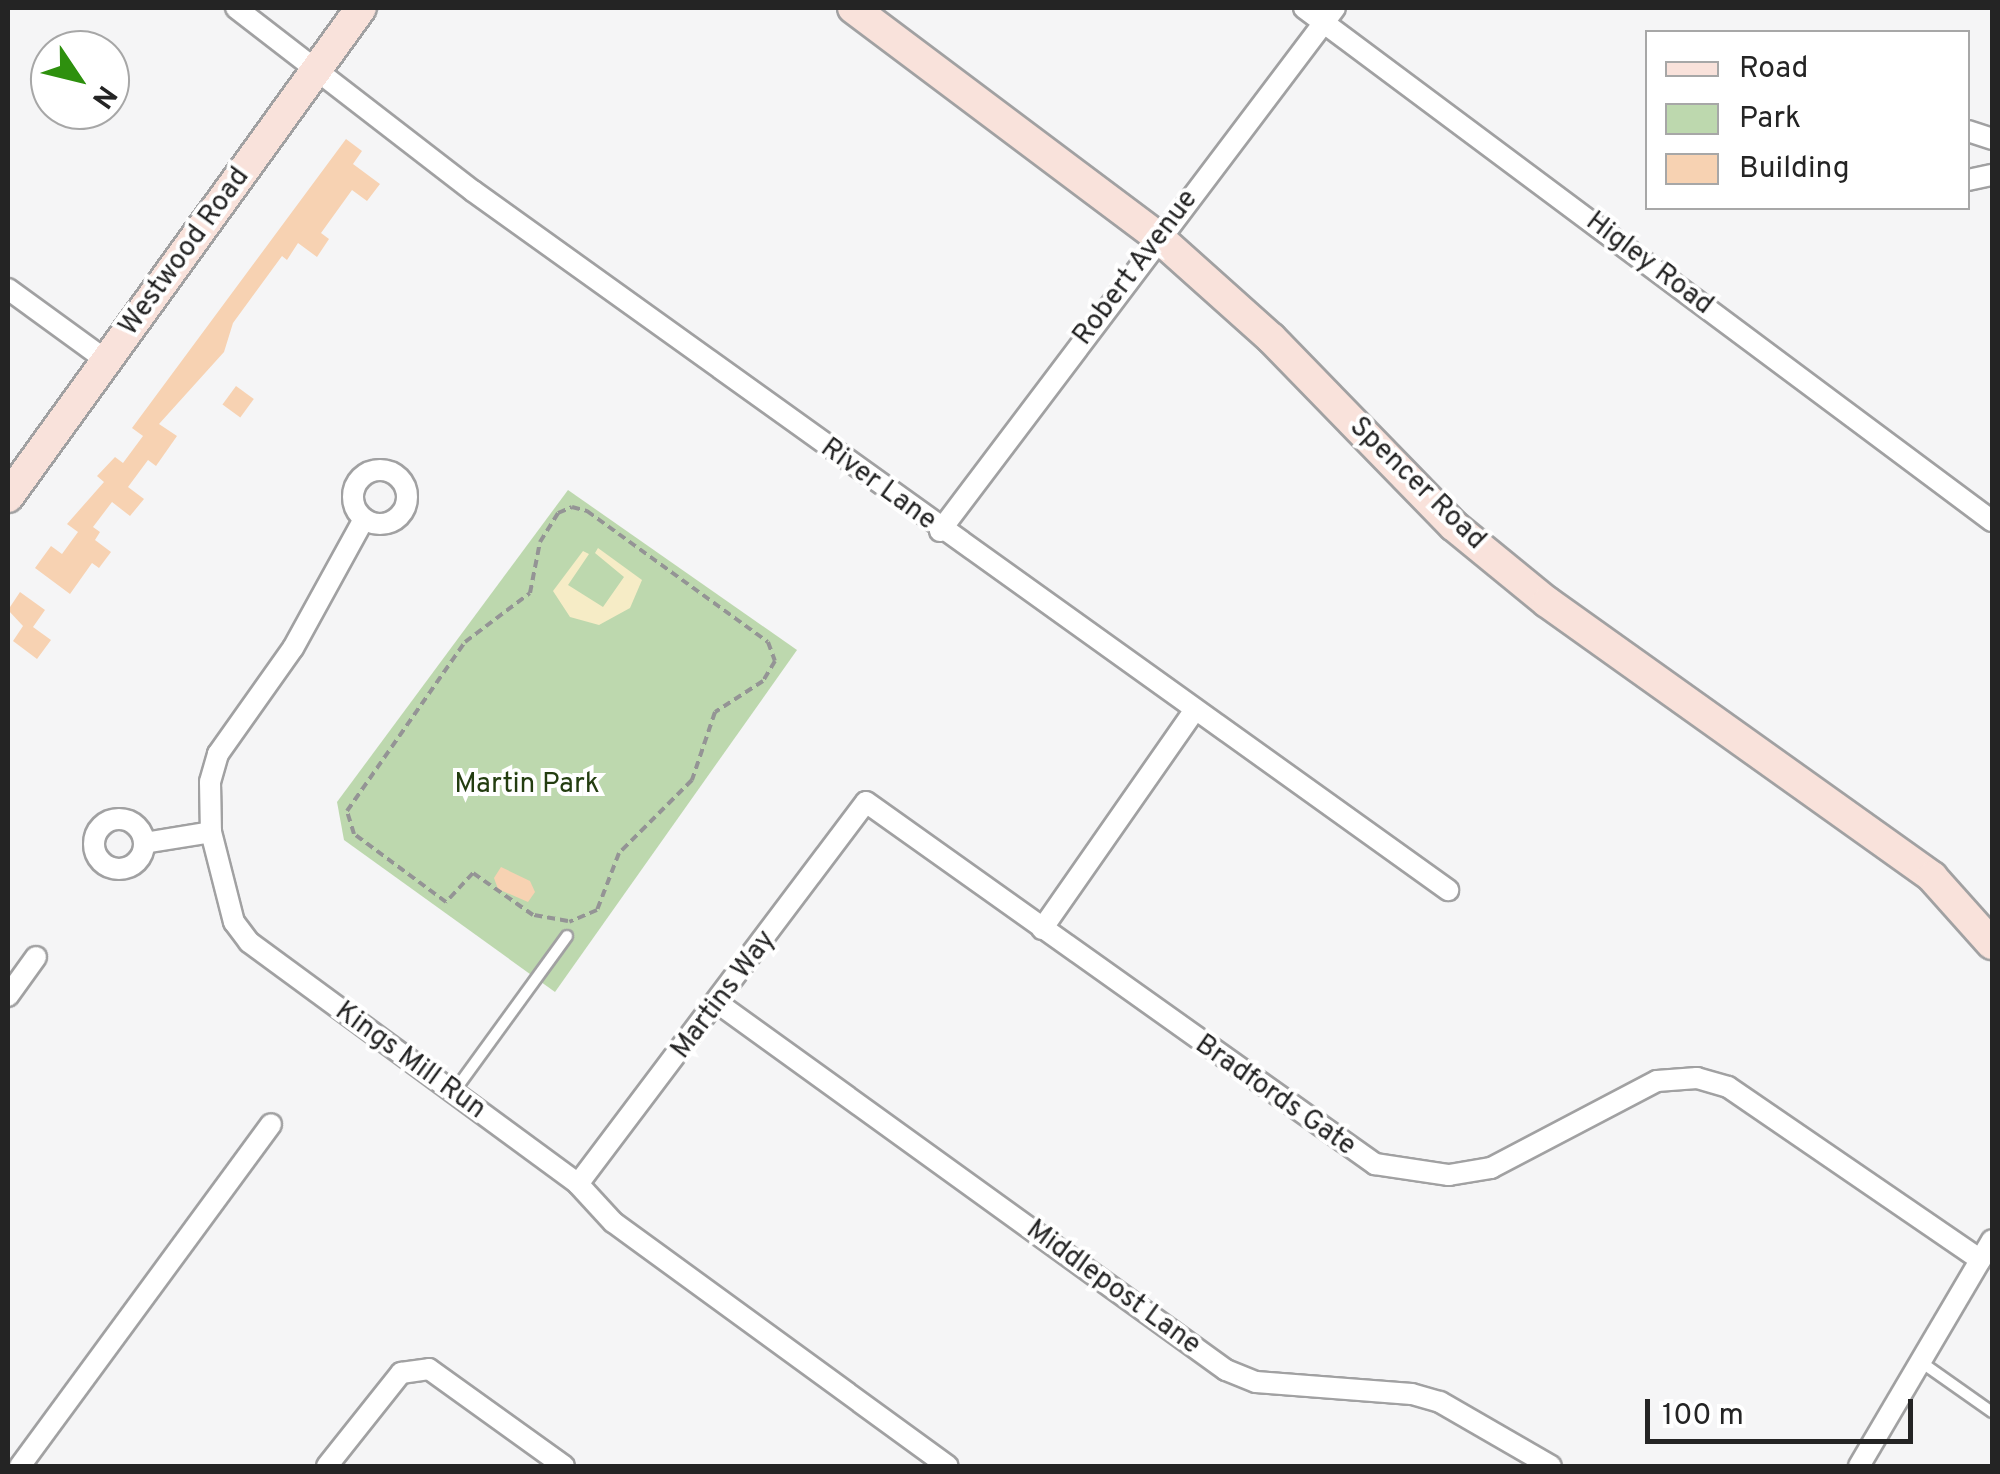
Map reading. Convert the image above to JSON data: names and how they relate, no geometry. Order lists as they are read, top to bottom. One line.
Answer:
{"streets":{"street":["Westwood Road","Higley Road","Robert Avenue","Spencer Road","River Lane","Martins Way","Kings Mill Run","Bradfords Gate","Middlepost Lane"]},"crossings":[["Westwood Road","River Lane"],["Higley Road","Robert Avenue"],["Robert Avenue","Spencer Road"],["Robert Avenue","River Lane"],["Martins Way","Kings Mill Run"],["Martins Way","Bradfords Gate"],["Martins Way","Middlepost Lane"]],"parks":["Martin Park"],"legend":["Road","Park","Building"],"scale_bar":"100 m","north":"bottom right"}
